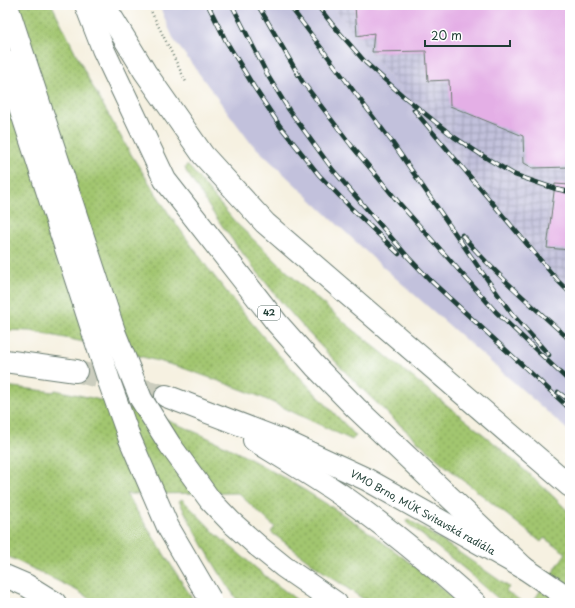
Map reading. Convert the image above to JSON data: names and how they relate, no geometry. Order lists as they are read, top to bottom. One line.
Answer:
{"streets":{"highway":["42","VMO Brno, MÚK Svitavská radiála"]},"crossings":[["42","VMO Brno, MÚK Svitavská radiála"]],"scale_bar":"20 m"}
